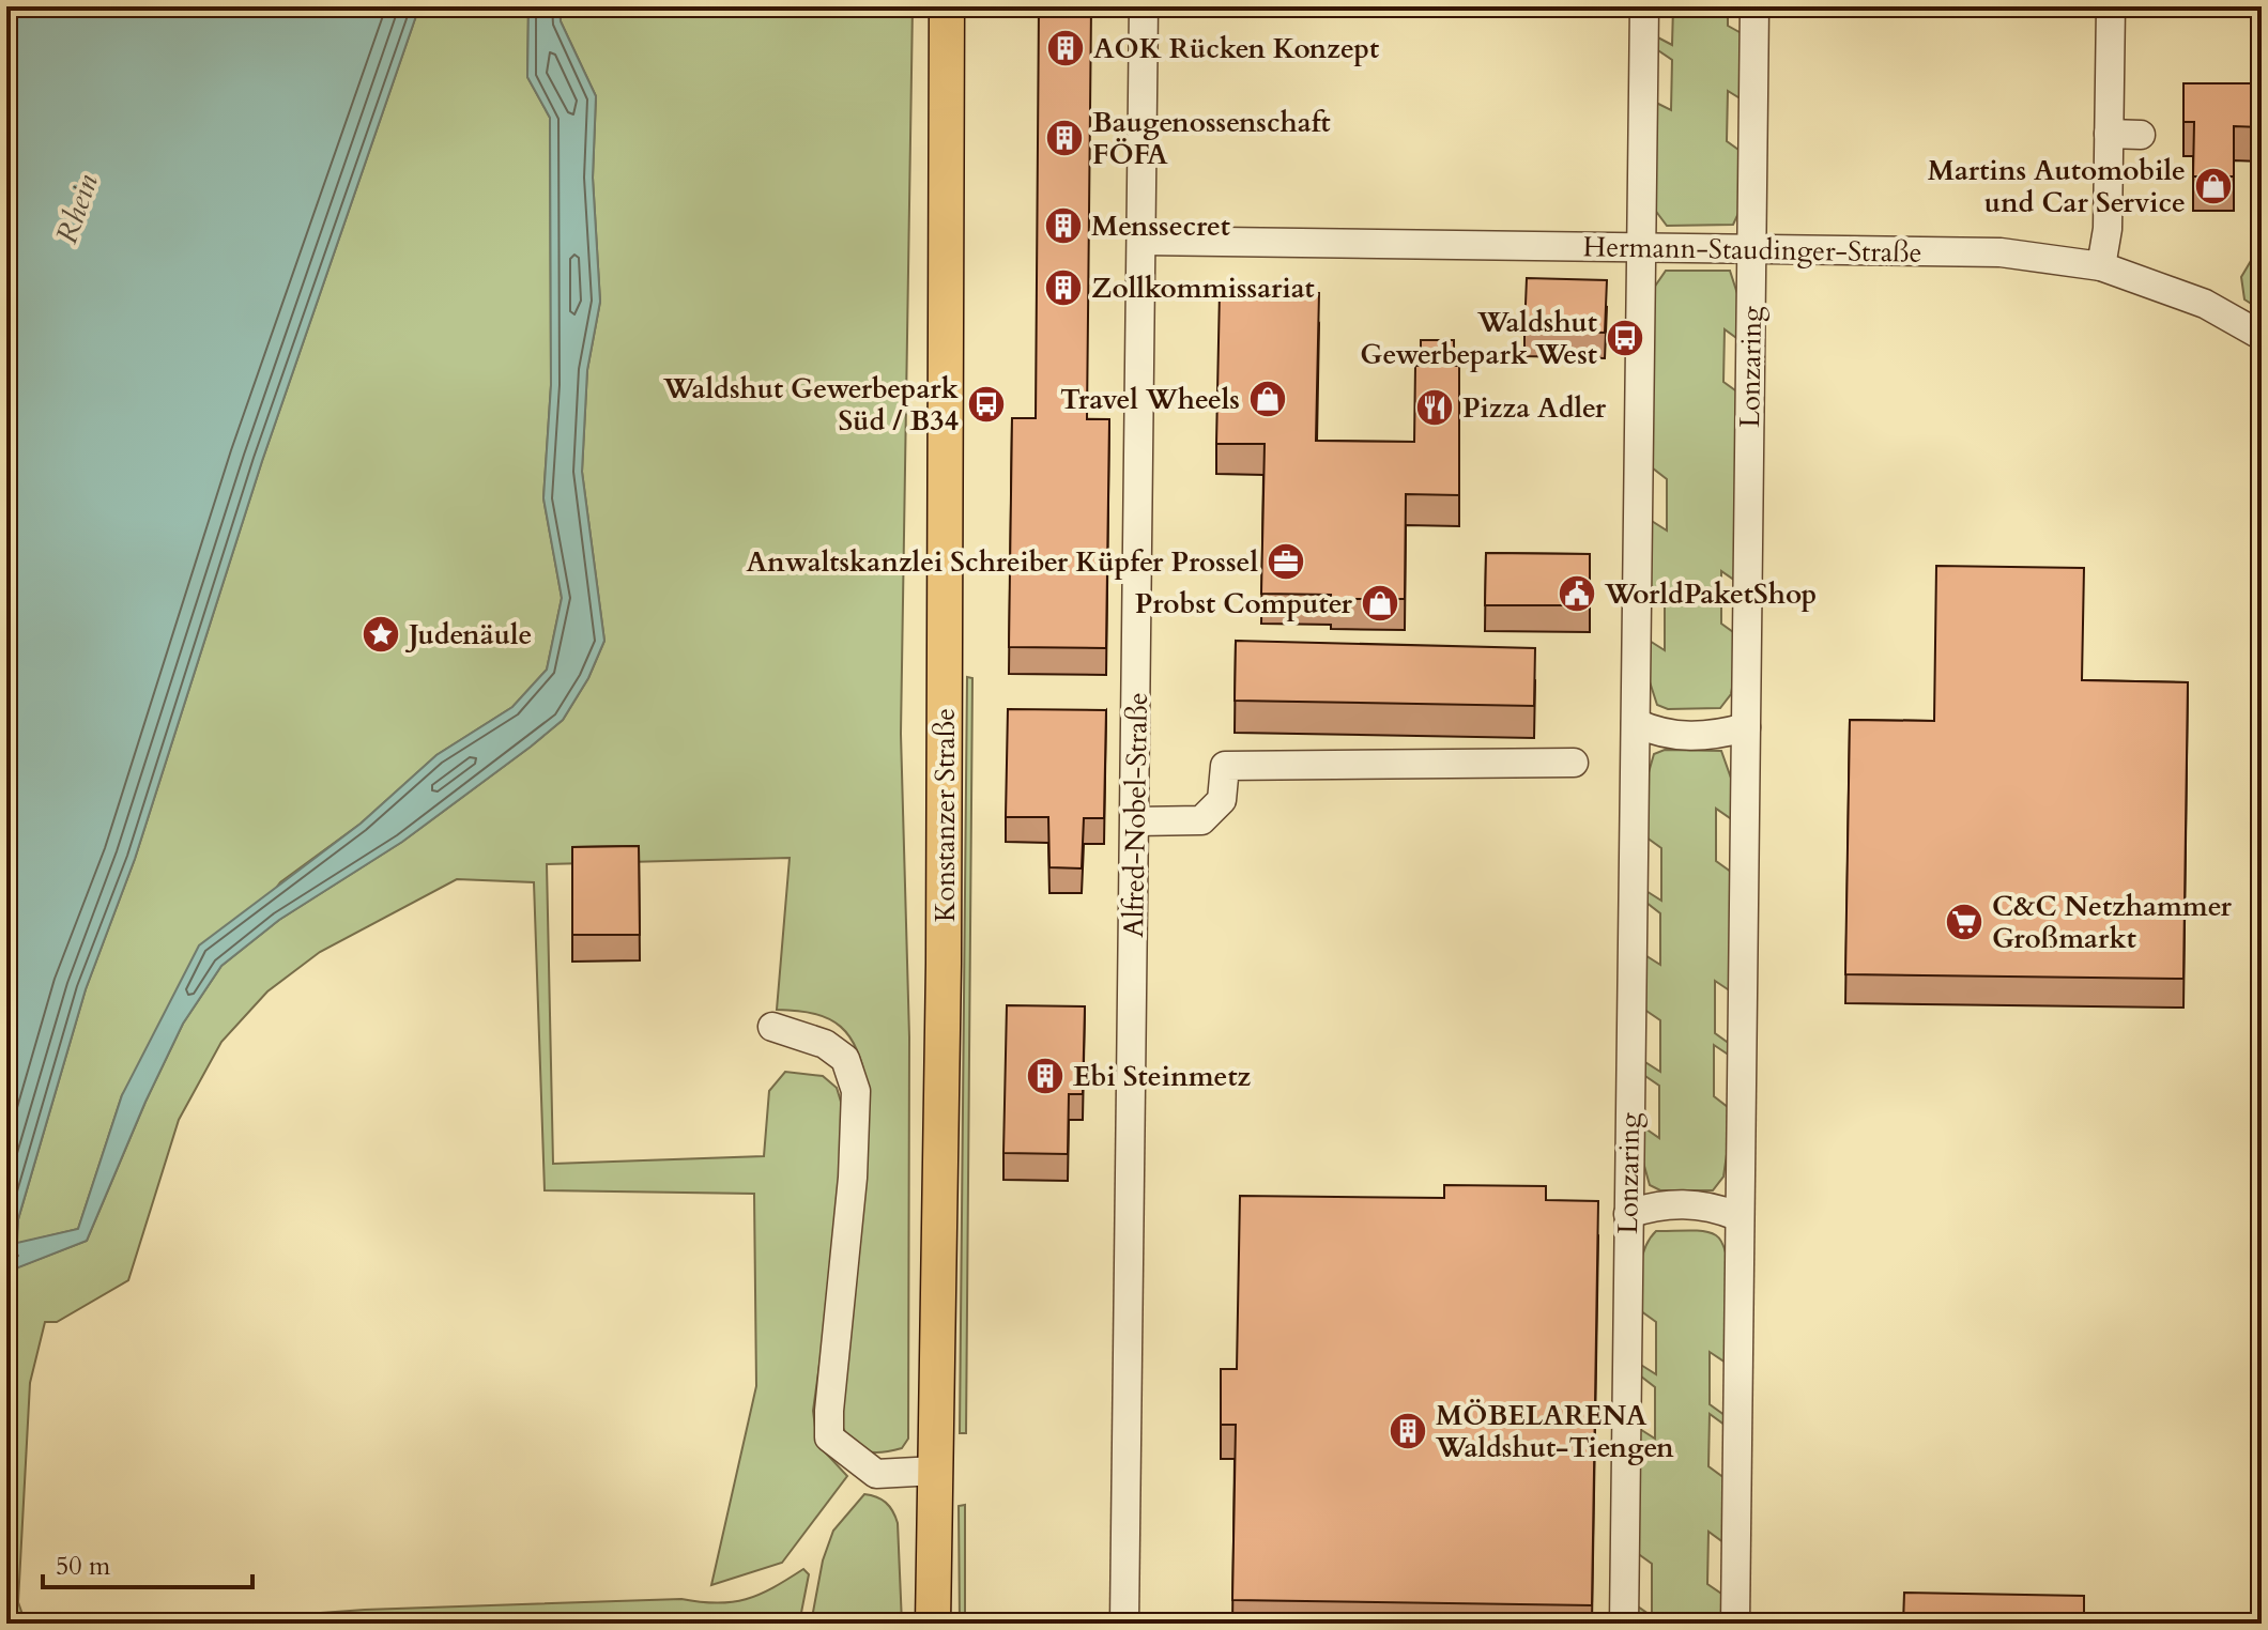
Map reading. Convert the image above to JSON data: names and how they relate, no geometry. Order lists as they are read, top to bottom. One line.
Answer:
{"streets":{"main road":["Konstanzer Straße"],"street":["Hermann-Staudinger-Straße","Lonzaring","Alfred-Nobel-Straße"]},"crossings":[["Hermann-Staudinger-Straße","Lonzaring"],["Hermann-Staudinger-Straße","Alfred-Nobel-Straße"]],"water":["Rhein"],"places":{"building":["AOK Rücken Konzept","Baugenossenschaft FÖFA","Menssecret","Zollkommissariat","Ebi Steinmetz","MÖBELARENA Waldshut-Tiengen"],"shop":["Martins Automobile und Car Service","Travel Wheels","Probst Computer"],"bus stop":["Waldshut Gewerbepark West","Waldshut Gewerbepark Süd / B34"],"restaurant":["Pizza Adler"],"office":["Anwaltskanzlei Schreiber Küpfer Prossel"],"public building":["WorldPaketShop"],"place":["Judenäule"],"supermarket":["C&C Netzhammer Großmarkt"]},"scale_bar":"50 m"}
